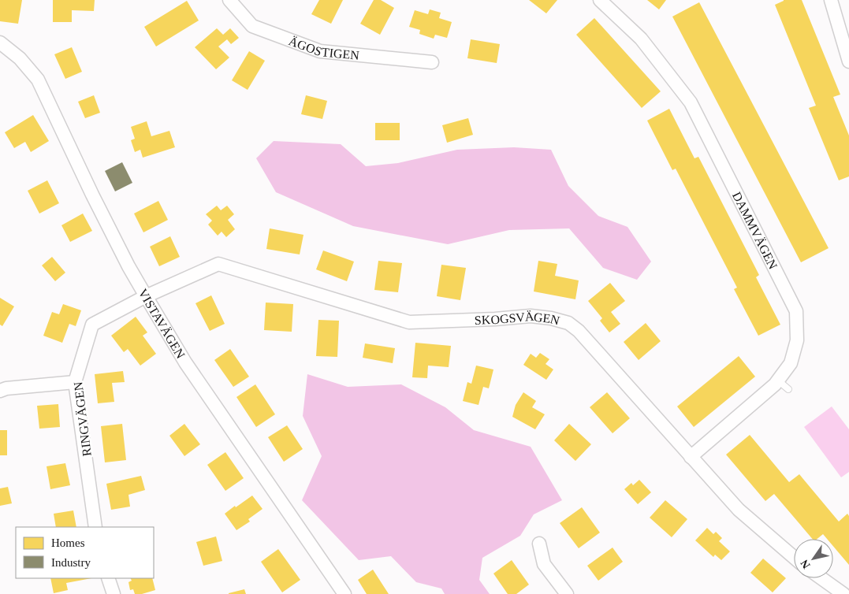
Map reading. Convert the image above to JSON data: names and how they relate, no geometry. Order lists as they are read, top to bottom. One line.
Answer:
{"streets":{"street":["ÄGOSTIGEN","DAMMVÄGEN","SKOGSVÄGEN","VISTAVÄGEN","RINGVÄGEN"]},"crossings":[["DAMMVÄGEN","SKOGSVÄGEN"],["SKOGSVÄGEN","VISTAVÄGEN"],["SKOGSVÄGEN","RINGVÄGEN"],["VISTAVÄGEN","RINGVÄGEN"]],"legend":["Homes","Industry"],"north":"bottom left"}
